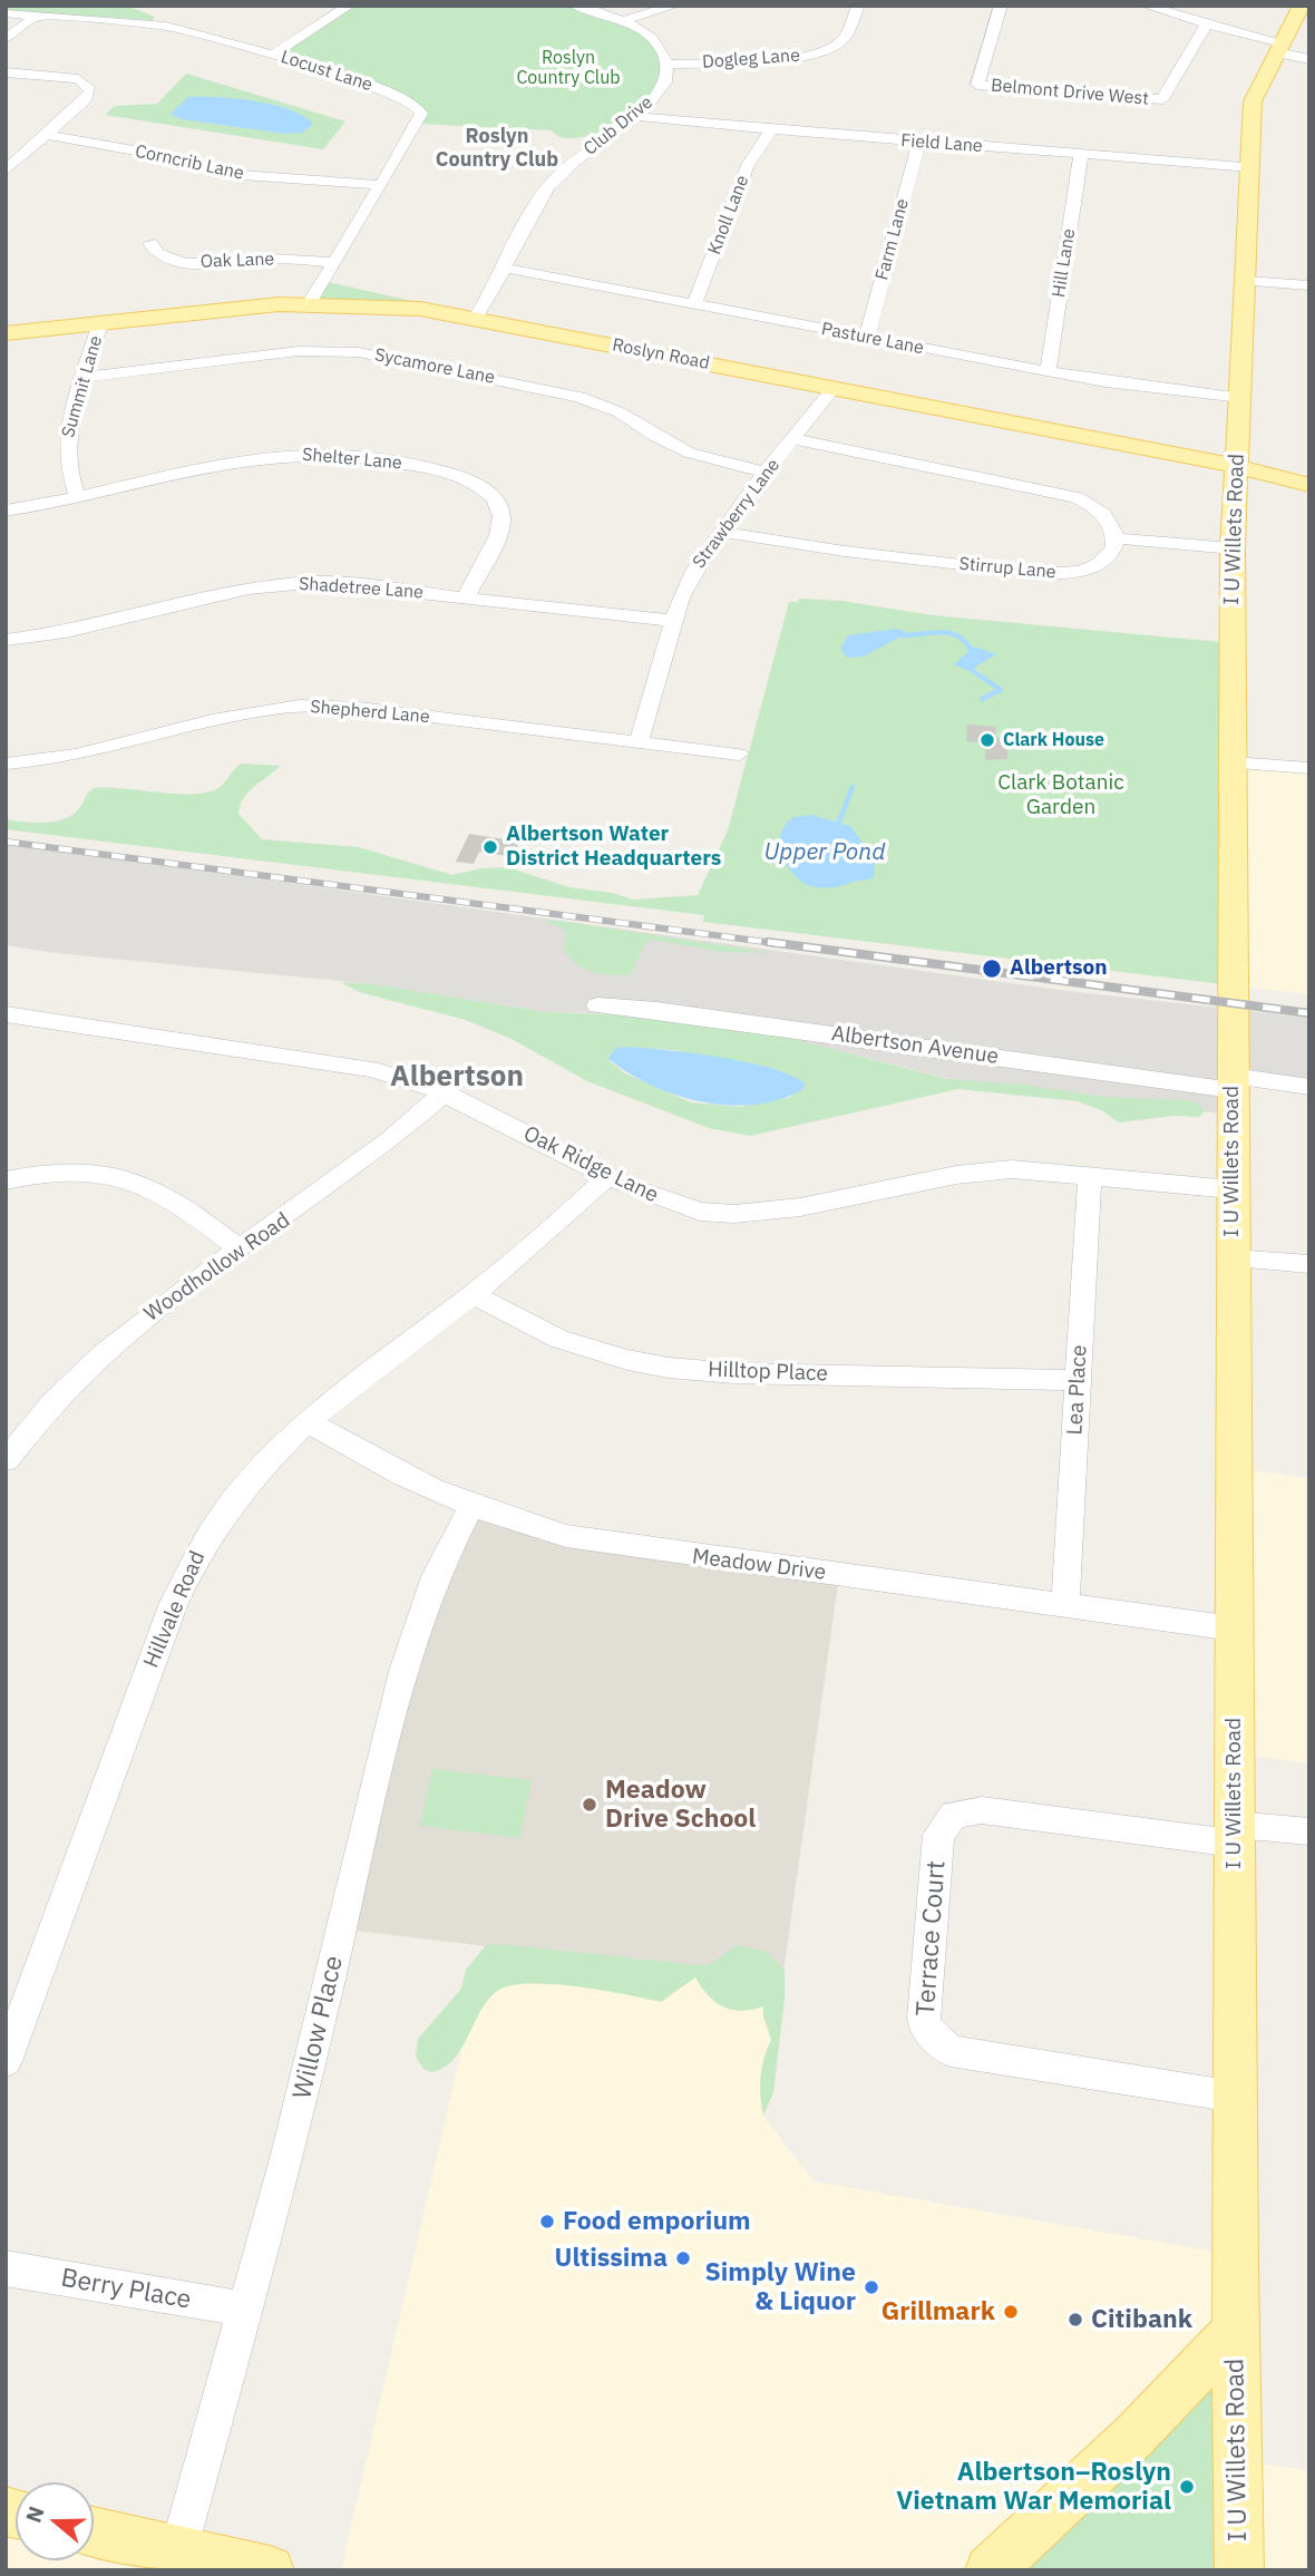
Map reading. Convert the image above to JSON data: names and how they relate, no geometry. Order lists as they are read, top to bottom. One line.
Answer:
{"streets":{"main road":["Roslyn Road","I U Willets Road"],"street":["Dogleg Lane","Locust Lane","Belmont Drive West","Club Drive","Field Lane","Corncrib Lane","Knoll Lane","Farm Lane","Oak Lane","Hill Lane","Pasture Lane","Sycamore Lane","Summit Lane","Shelter Lane","Strawberry Lane","Stirrup Lane","Shadetree Lane","Shepherd Lane","Albertson Avenue","Oak Ridge Lane","Woodhollow Road","Hilltop Place","Lea Place","Meadow Drive","Hillvale Road","Terrace Court","Willow Place","Berry Place"]},"crossings":[["Dogleg Lane","Club Drive"],["Locust Lane","Corncrib Lane"],["Locust Lane","Oak Lane"],["Locust Lane","Roslyn Road"],["Club Drive","Field Lane"],["Club Drive","Pasture Lane"],["Club Drive","Roslyn Road"],["Field Lane","Knoll Lane"],["Field Lane","Farm Lane"],["Field Lane","Hill Lane"],["Field Lane","I U Willets Road"],["Knoll Lane","Pasture Lane"],["Farm Lane","Pasture Lane"],["Hill Lane","Pasture Lane"],["Pasture Lane","I U Willets Road"],["Roslyn Road","Summit Lane"],["Roslyn Road","Strawberry Lane"],["Roslyn Road","I U Willets Road"],["Sycamore Lane","Summit Lane"],["Sycamore Lane","Strawberry Lane"],["Summit Lane","Shelter Lane"],["Shelter Lane","Shadetree Lane"],["Strawberry Lane","Stirrup Lane"],["Strawberry Lane","Shadetree Lane"],["Strawberry Lane","Shepherd Lane"],["I U Willets Road","Albertson Avenue"],["I U Willets Road","Oak Ridge Lane"],["I U Willets Road","Meadow Drive"],["I U Willets Road","Terrace Court"],["Oak Ridge Lane","Woodhollow Road"],["Oak Ridge Lane","Lea Place"],["Oak Ridge Lane","Hillvale Road"],["Hilltop Place","Lea Place"],["Hilltop Place","Hillvale Road"],["Lea Place","Meadow Drive"],["Meadow Drive","Hillvale Road"],["Meadow Drive","Willow Place"],["Willow Place","Berry Place"]],"districts":["Roslyn Country Club","Albertson"],"water":["Upper Pond"],"parks":["Roslyn Country Club","Clark Botanic Garden"],"places":["Clark House","Albertson Water District Headquarters","Albertson","Meadow Drive School","Food emporium","Ultissima","Simply Wine & Liquor","Grillmark","Citibank","Albertson–Roslyn Vietnam War Memorial"],"north":"left"}
